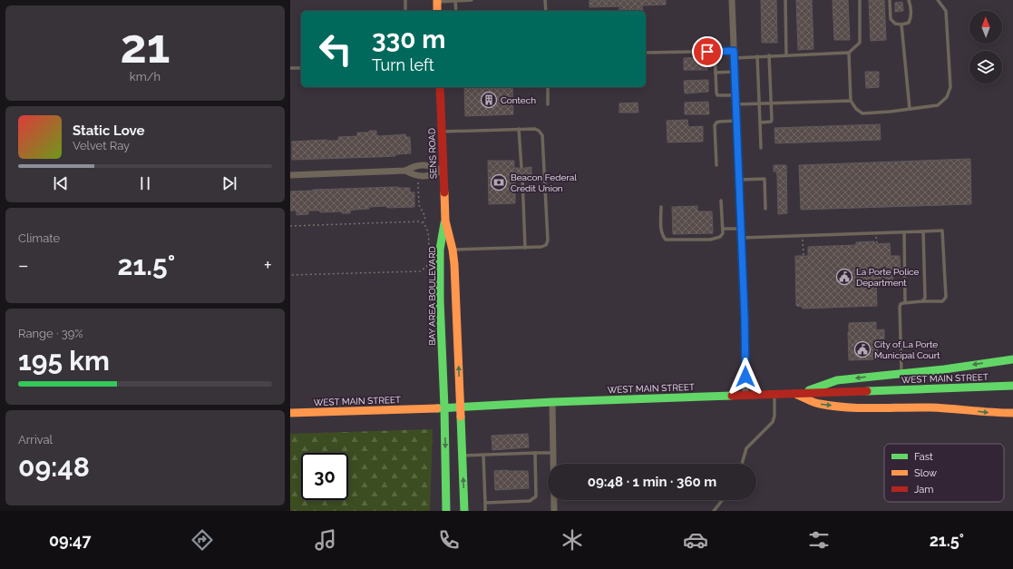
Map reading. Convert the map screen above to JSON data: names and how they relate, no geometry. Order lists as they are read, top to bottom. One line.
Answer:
{"streets":{"main road":["SENS ROAD","BAY AREA BOULEVARD","WEST MAIN STREET"]},"crossings":[["SENS ROAD","BAY AREA BOULEVARD"],["BAY AREA BOULEVARD","WEST MAIN STREET"]],"places":{"building":["Contech"],"bank":["Beacon Federal Credit Union"],"public building":["La Porte Police Department","City of La Porte Municipal Court"]},"legend":["Fast","Slow","Jam"],"north":"top","page":{"tile":[["21","km/h"],"Climate",["Range · 39%","195 km"],["Arrival","09:48"]],"turn":["330 m","Turn left"],"song":["Static Love","Velvet Ray"],"heat":["−","21.5°","+"],"limit":"30","trip":"09:48 · 1 min · 360 m","tabs":["09:47","21.5°"]}}
